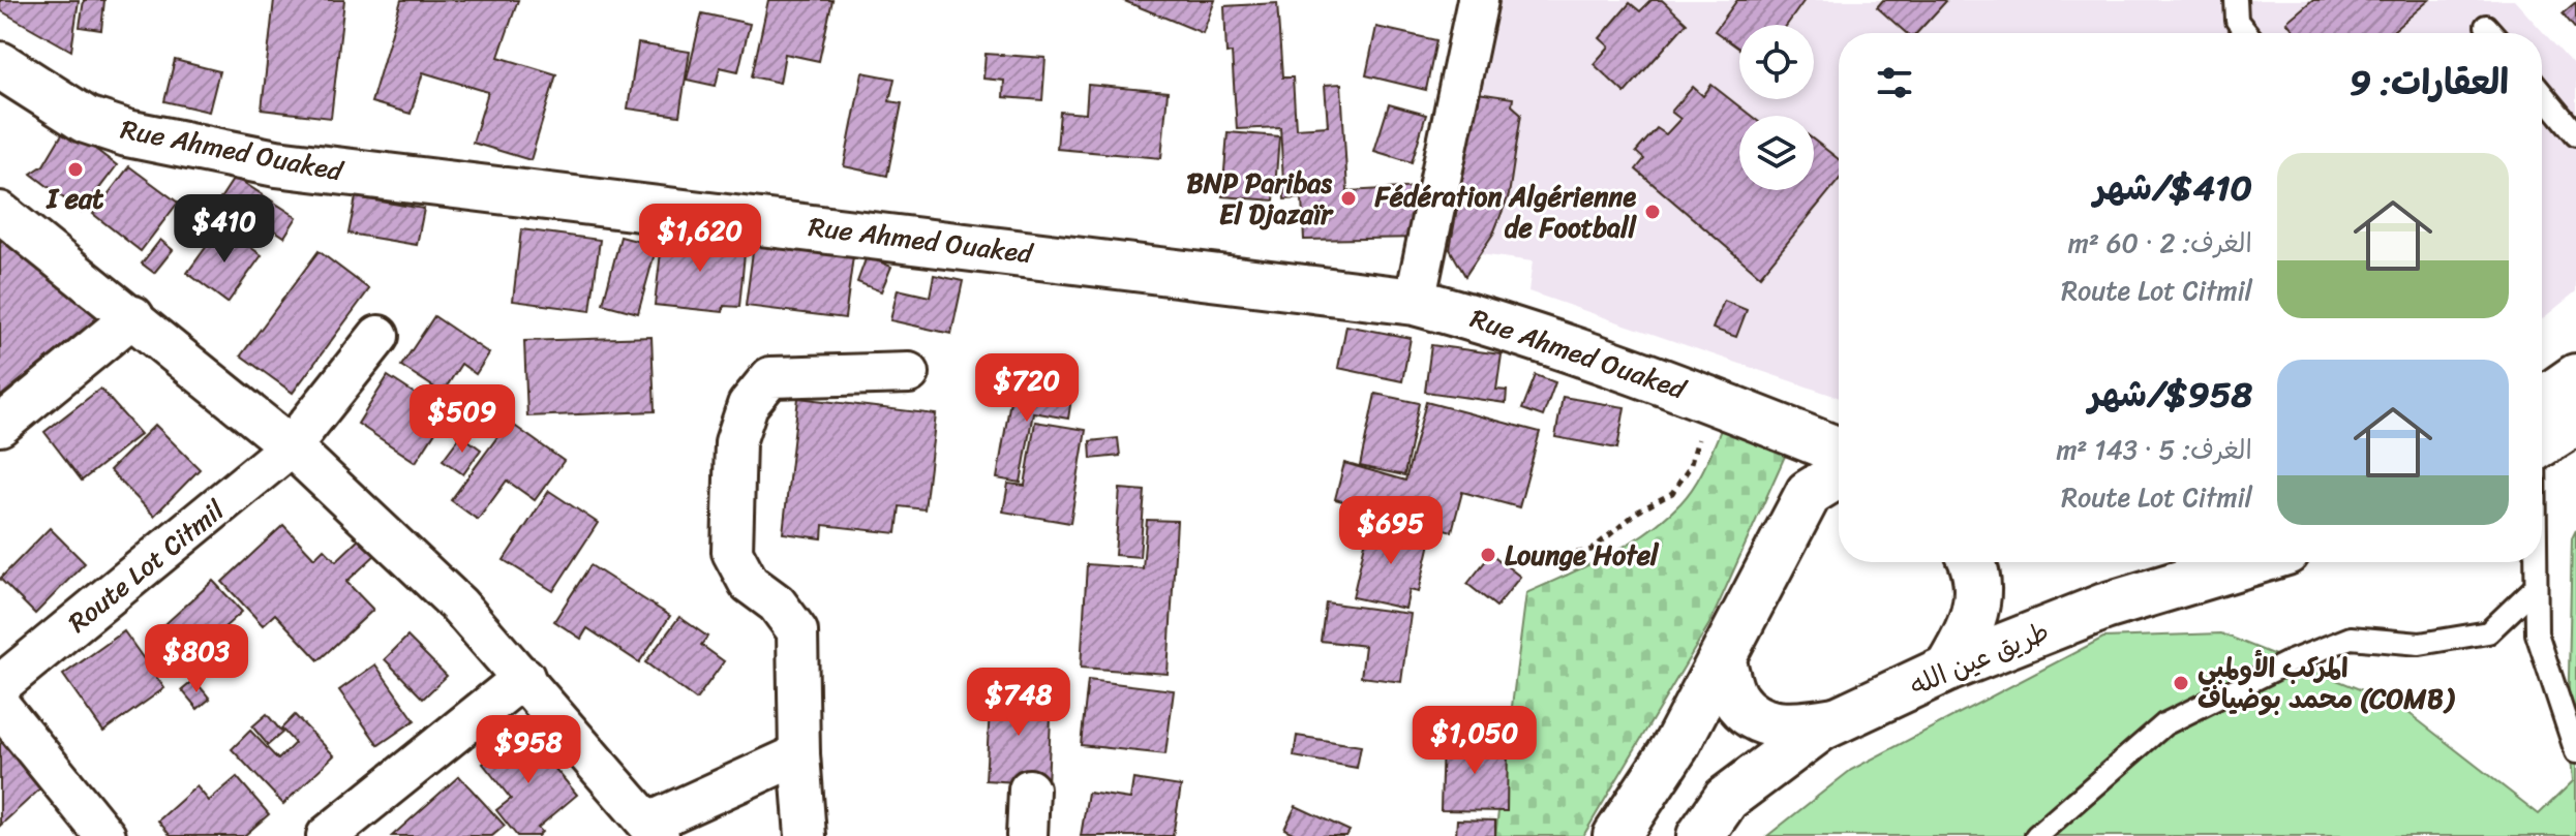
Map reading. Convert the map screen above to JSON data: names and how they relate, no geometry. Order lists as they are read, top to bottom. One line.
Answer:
{"streets":{"main road":["Rue Ahmed Ouaked","طريق عين الله"],"street":["Route Lot Citmil"]},"places":["I eat","BNP Paribas El Djazaïr","Fédération Algérienne de Football","Lounge Hotel","المركب الأولمبي محمد بوضياف (COMB)"],"page":{"heading":"العقارات: 9","list":[{"name":"$410/شهر","note":"الغرف: 2 · 60 m² · Route Lot Citmil"},{"name":"$958/شهر","note":"الغرف: 5 · 143 m² · Route Lot Citmil"}],"price":["$410","$1,620","$720","$509","$695","$803","$748","$1,050","$958"]}}
